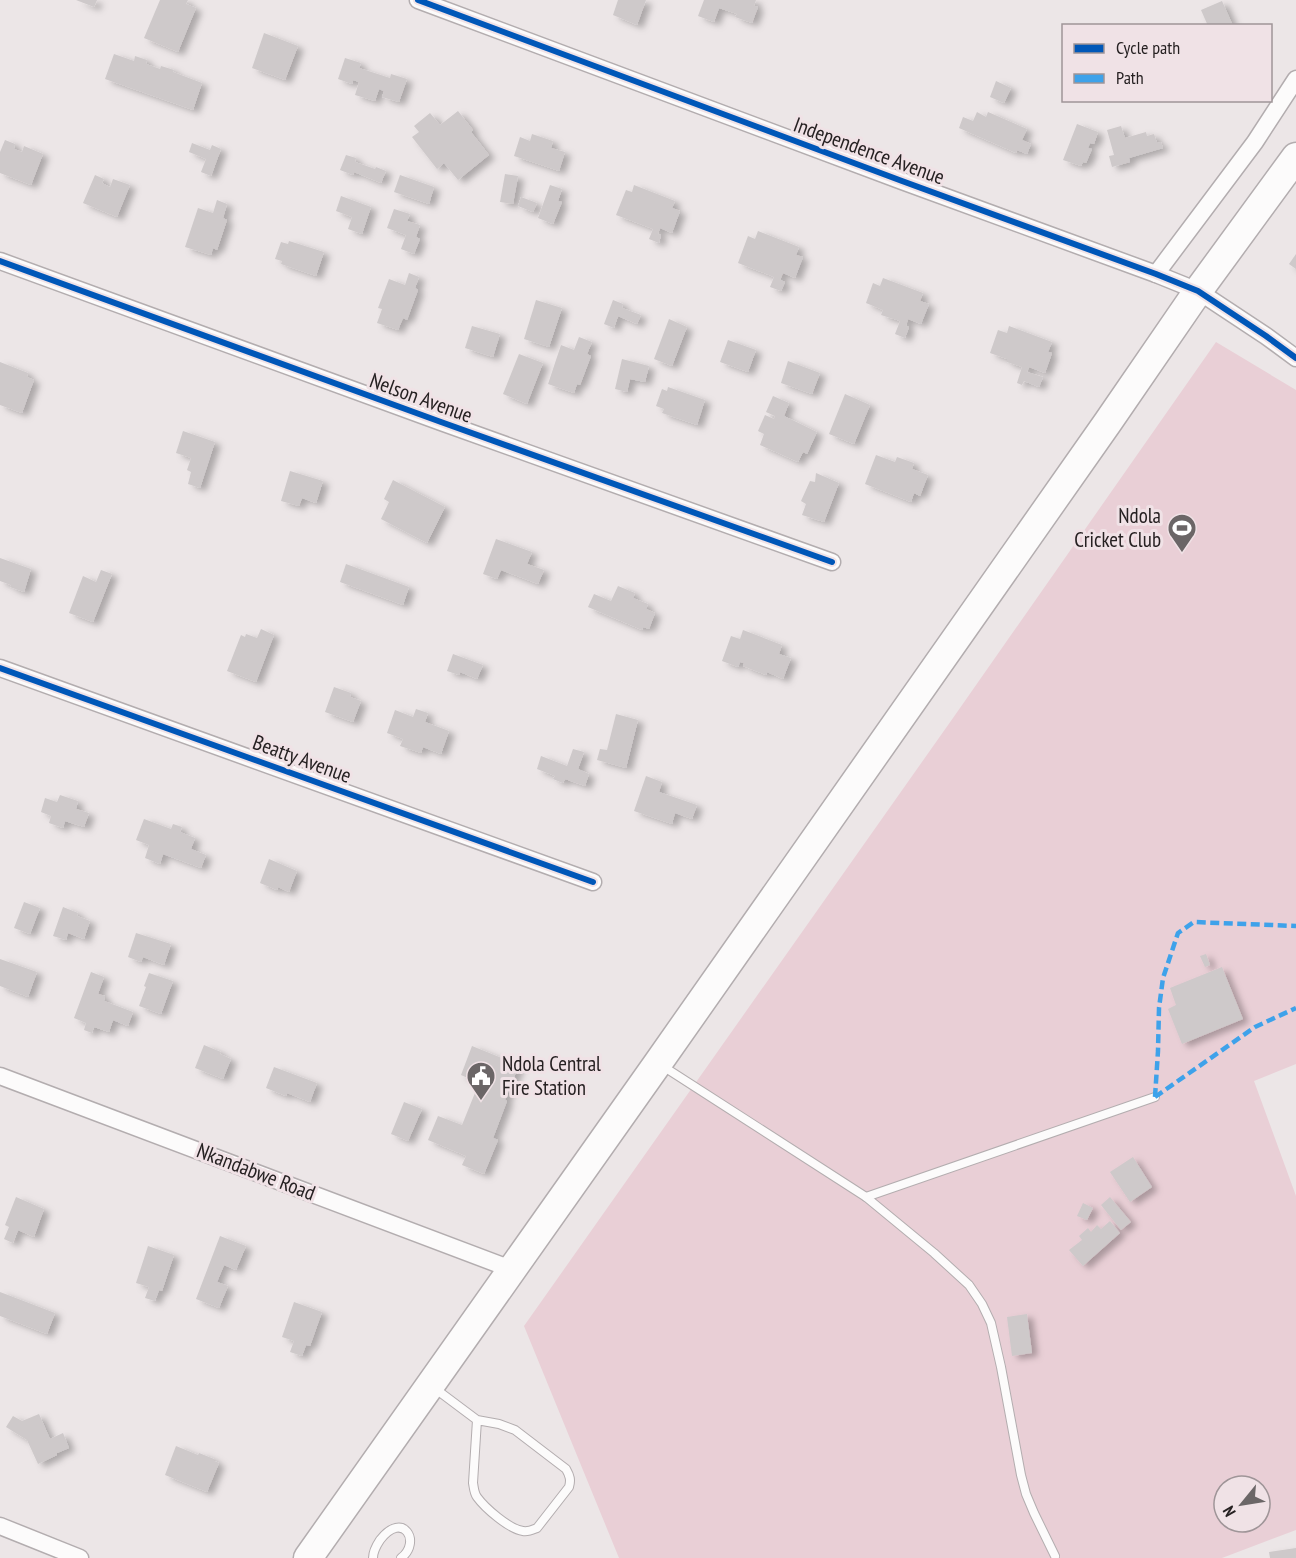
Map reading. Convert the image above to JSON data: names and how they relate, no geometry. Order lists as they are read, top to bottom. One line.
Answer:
{"streets":{"street":["Independence Avenue","Nelson Avenue","Beatty Avenue","Nkandabwe Road"]},"places":{"sports":["Ndola Cricket Club"],"public building":["Ndola Central Fire Station"]},"legend":["Cycle path","Path"],"north":"bottom left"}
